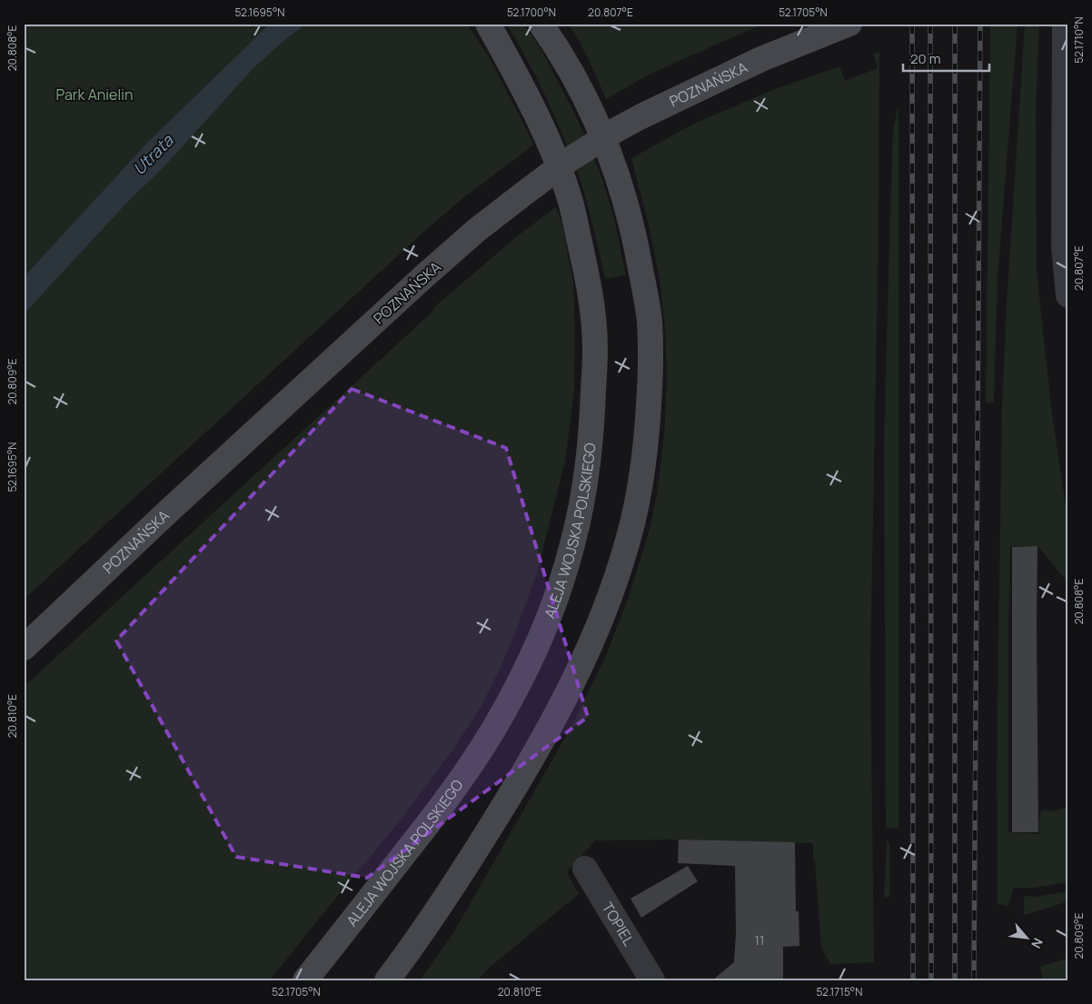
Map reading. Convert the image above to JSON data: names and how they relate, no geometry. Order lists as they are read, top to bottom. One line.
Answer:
{"streets":{"main road":["POZNAŃSKA","ALEJA WOJSKA POLSKIEGO"],"street":["TOPIEL"]},"water":["Utrata"],"parks":["Park Anielin"],"house_numbers":["11"],"scale_bar":"20 m","north":"bottom right","coordinates":["52.1695°N","52.1700°N","20.807°E","52.1705°N","52.1710°N","20.808°E","20.809°E","20.810°E","52.1715°N"]}
